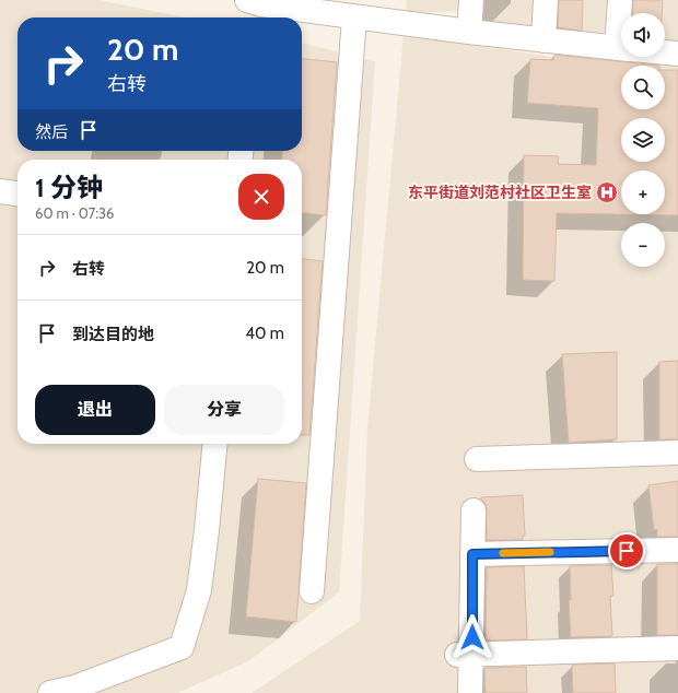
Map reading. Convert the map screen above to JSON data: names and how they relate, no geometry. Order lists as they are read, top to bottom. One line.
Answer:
{"places":{"hospital":["东平街道刘范村社区卫生室"]},"page":{"map_buttons":["+","−"],"turn":["20 m","右转"],"then":"然后","heading":["1 分钟","60 m · 07:36"],"list":[{"name":"右转","value":"20 m"},{"name":"到达目的地","value":"40 m"}],"buttons":["退出","分享"]}}
